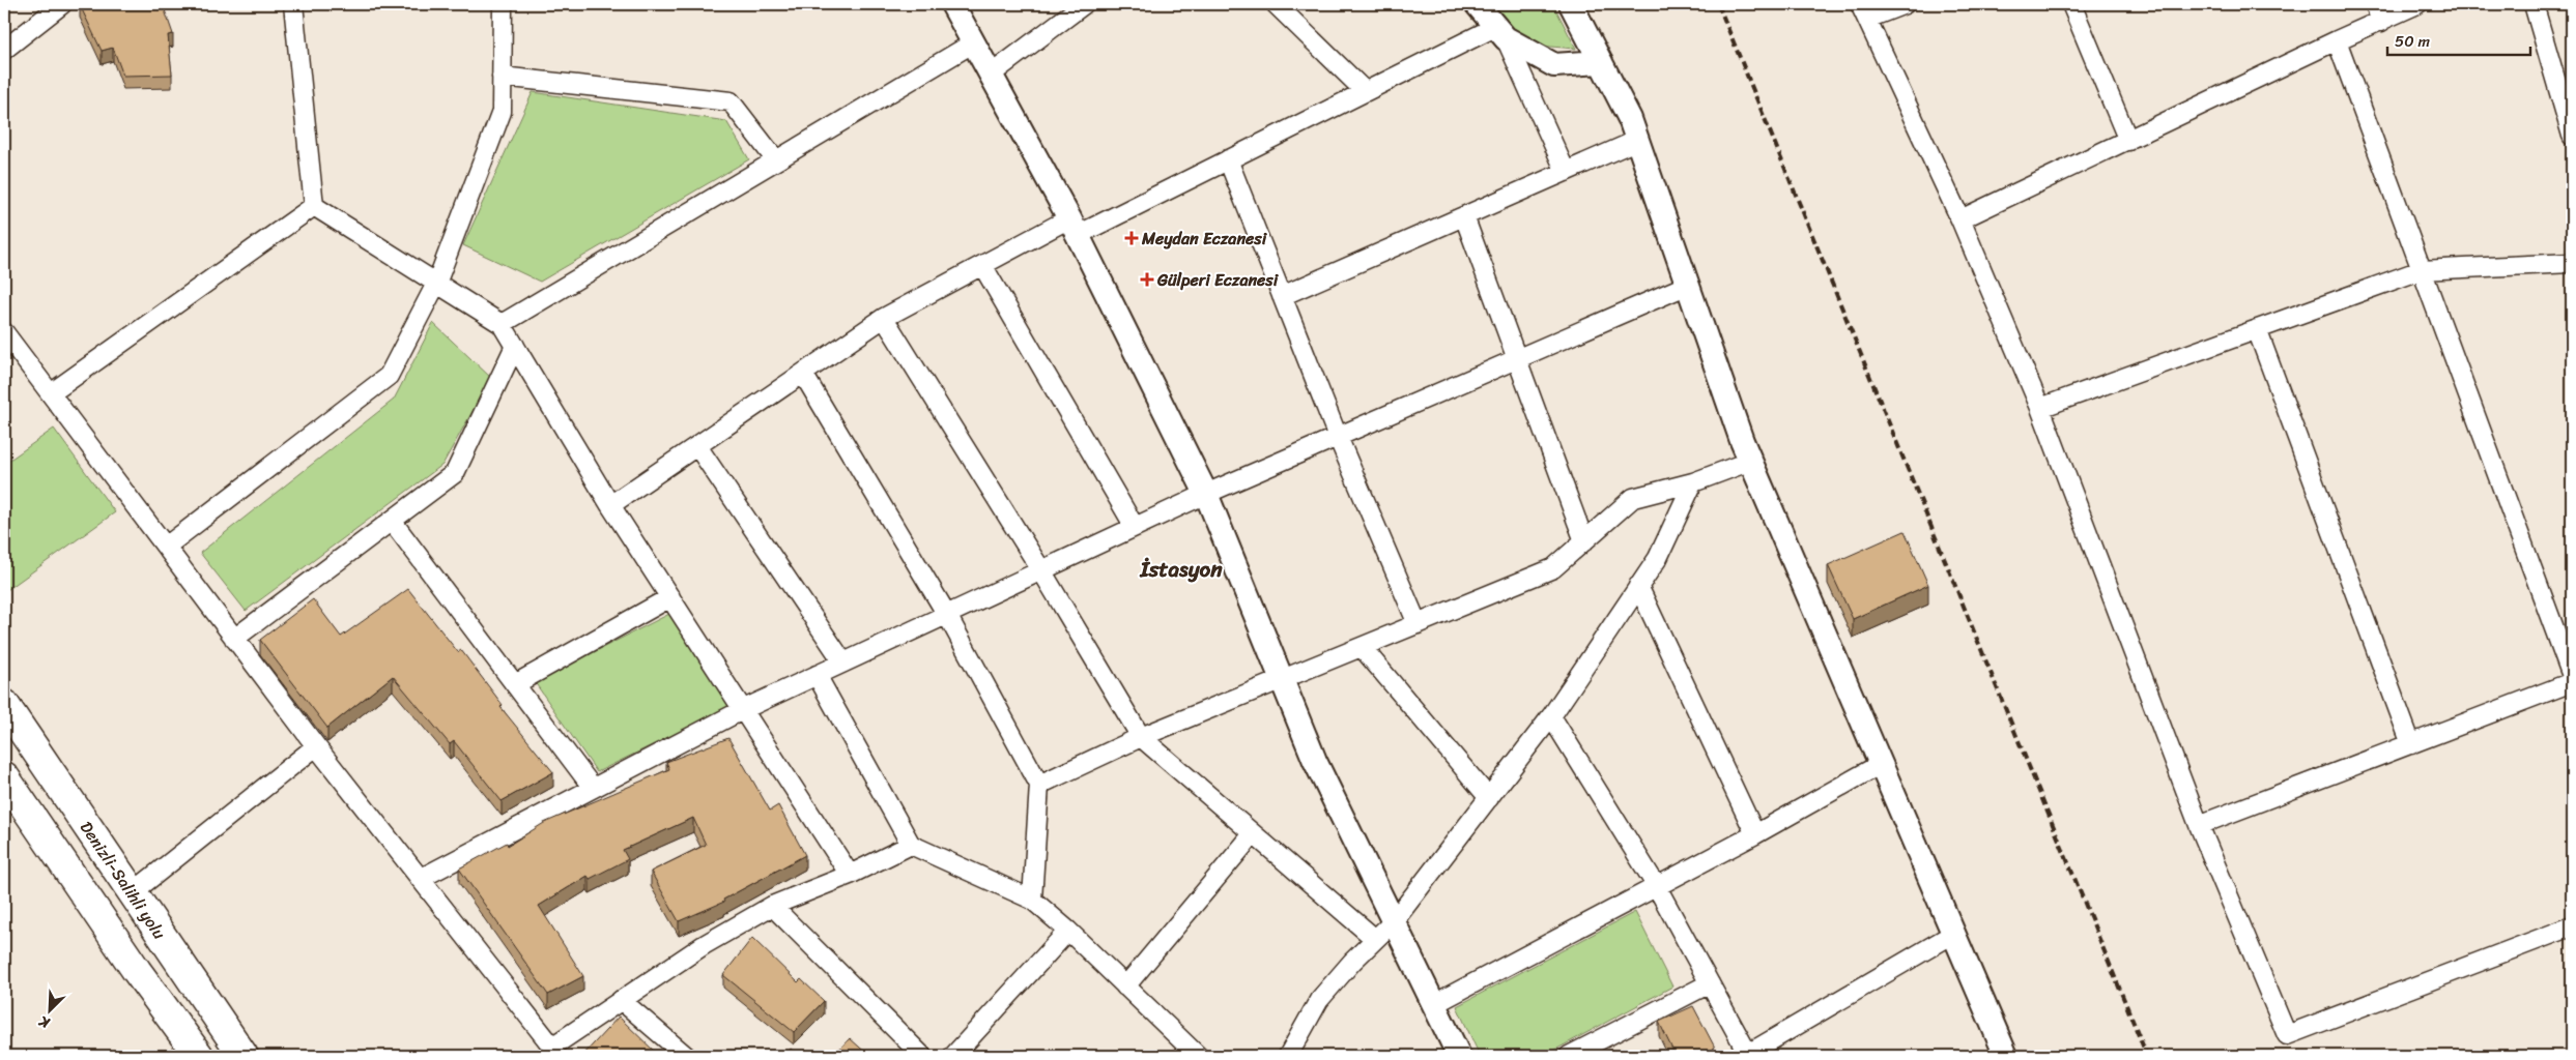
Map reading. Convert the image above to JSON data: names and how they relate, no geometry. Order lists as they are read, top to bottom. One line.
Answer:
{"streets":{"highway":["Denizli-Salihli yolu"]},"districts":["İstasyon"],"places":{"health":["Meydan Eczanesi","Gülperi Eczanesi"]},"scale_bar":"50 m","north":"bottom left"}
